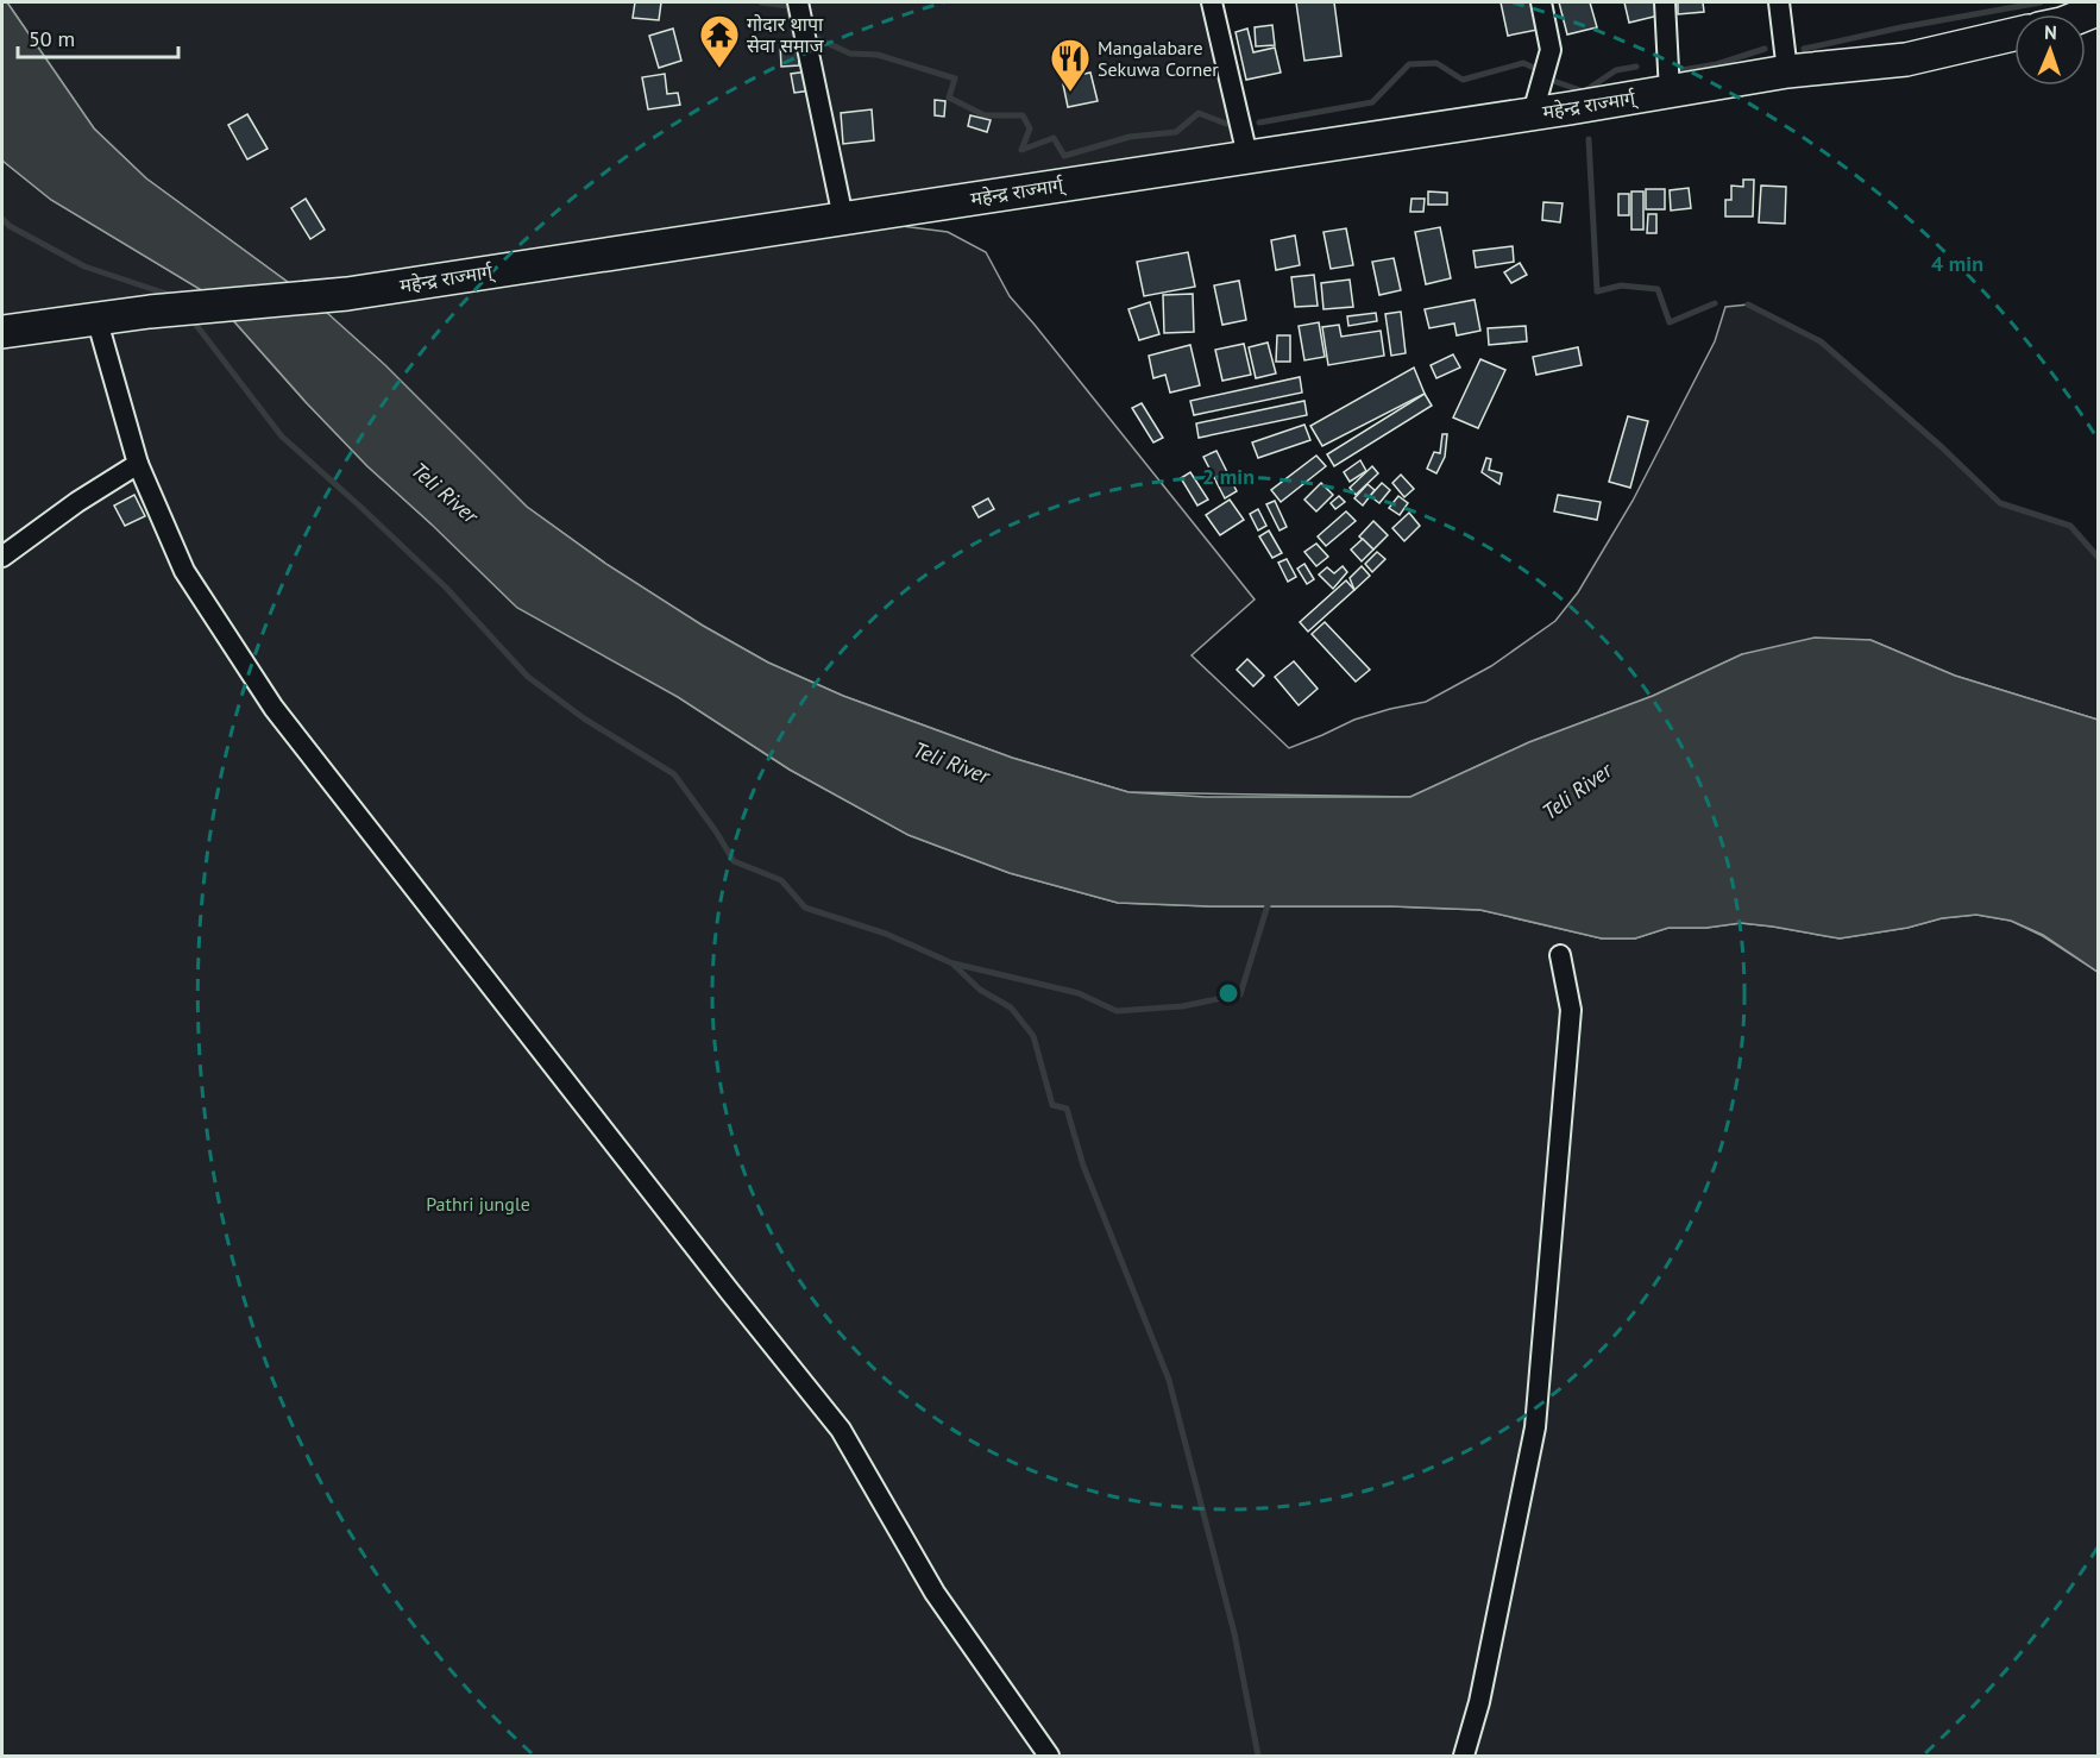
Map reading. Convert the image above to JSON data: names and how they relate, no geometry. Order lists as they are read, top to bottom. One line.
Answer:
{"streets":{"highway":["महेन्द्र राज्मार्ग्"]},"water":["Teli River"],"parks":["Pathri jungle"],"places":{"temple":["गोदार थापा सेवा समाज"],"restaurant":["Mangalabare Sekuwa Corner"]},"scale_bar":"50 m","north":"top","rings":["4 min","2 min"]}
